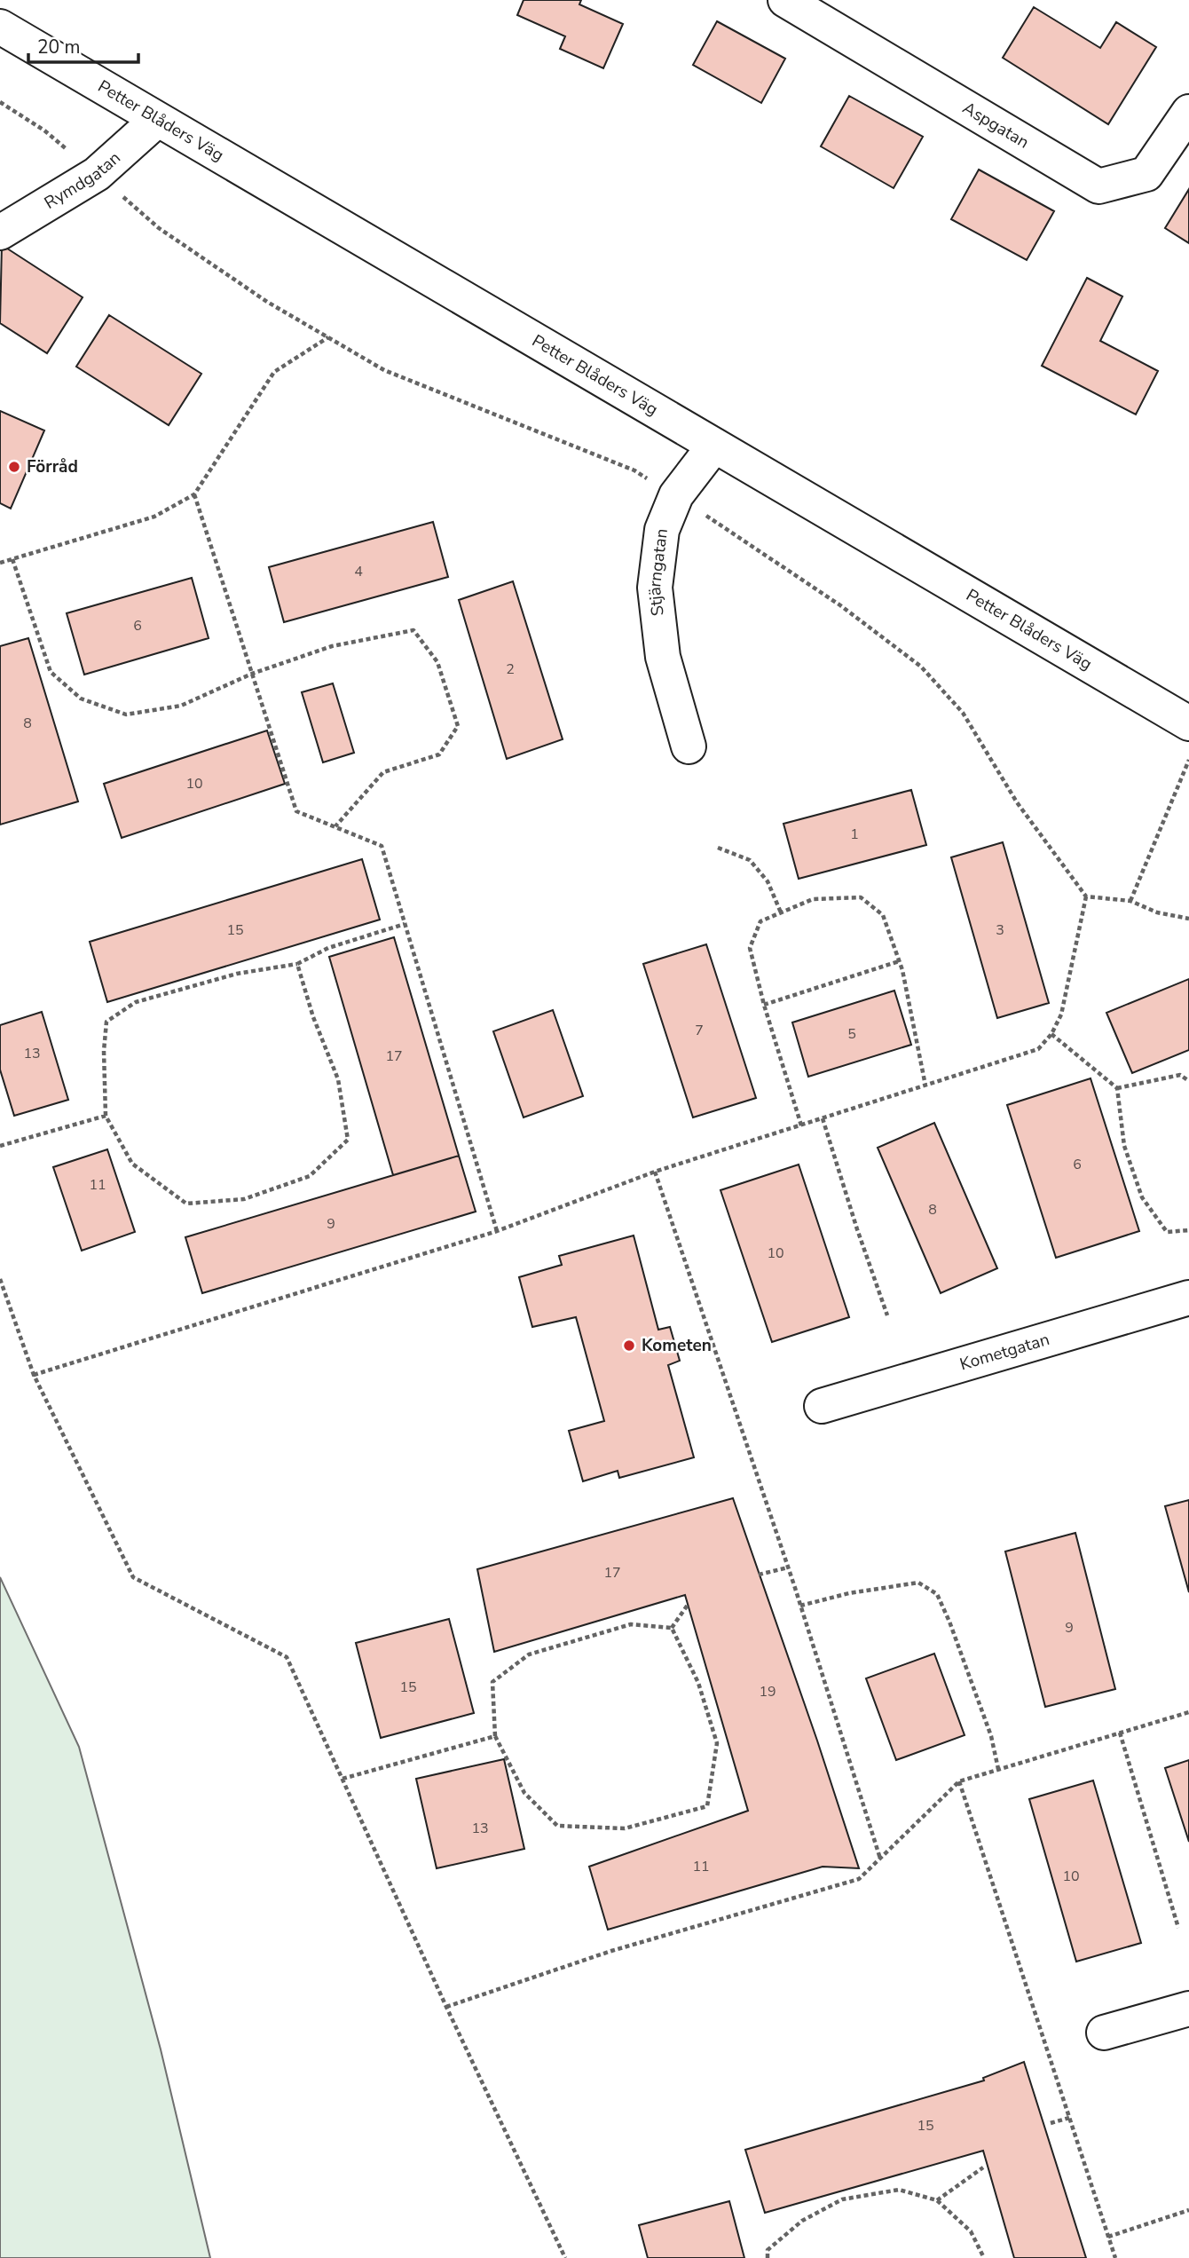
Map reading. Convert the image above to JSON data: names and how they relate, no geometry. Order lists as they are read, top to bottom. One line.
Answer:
{"streets":{"street":["Petter Blåders Väg","Aspgatan","Rymdgatan","Stjärngatan","Kometgatan"]},"crossings":[["Petter Blåders Väg","Rymdgatan"],["Petter Blåders Väg","Stjärngatan"]],"places":["Förråd","Kometen"],"house_numbers":["4","6","2","8","10","1","15","3","7","5","13","17","6","11","8","9","10","17","9","15","19","13","11","10","15"],"scale_bar":"20 m"}
